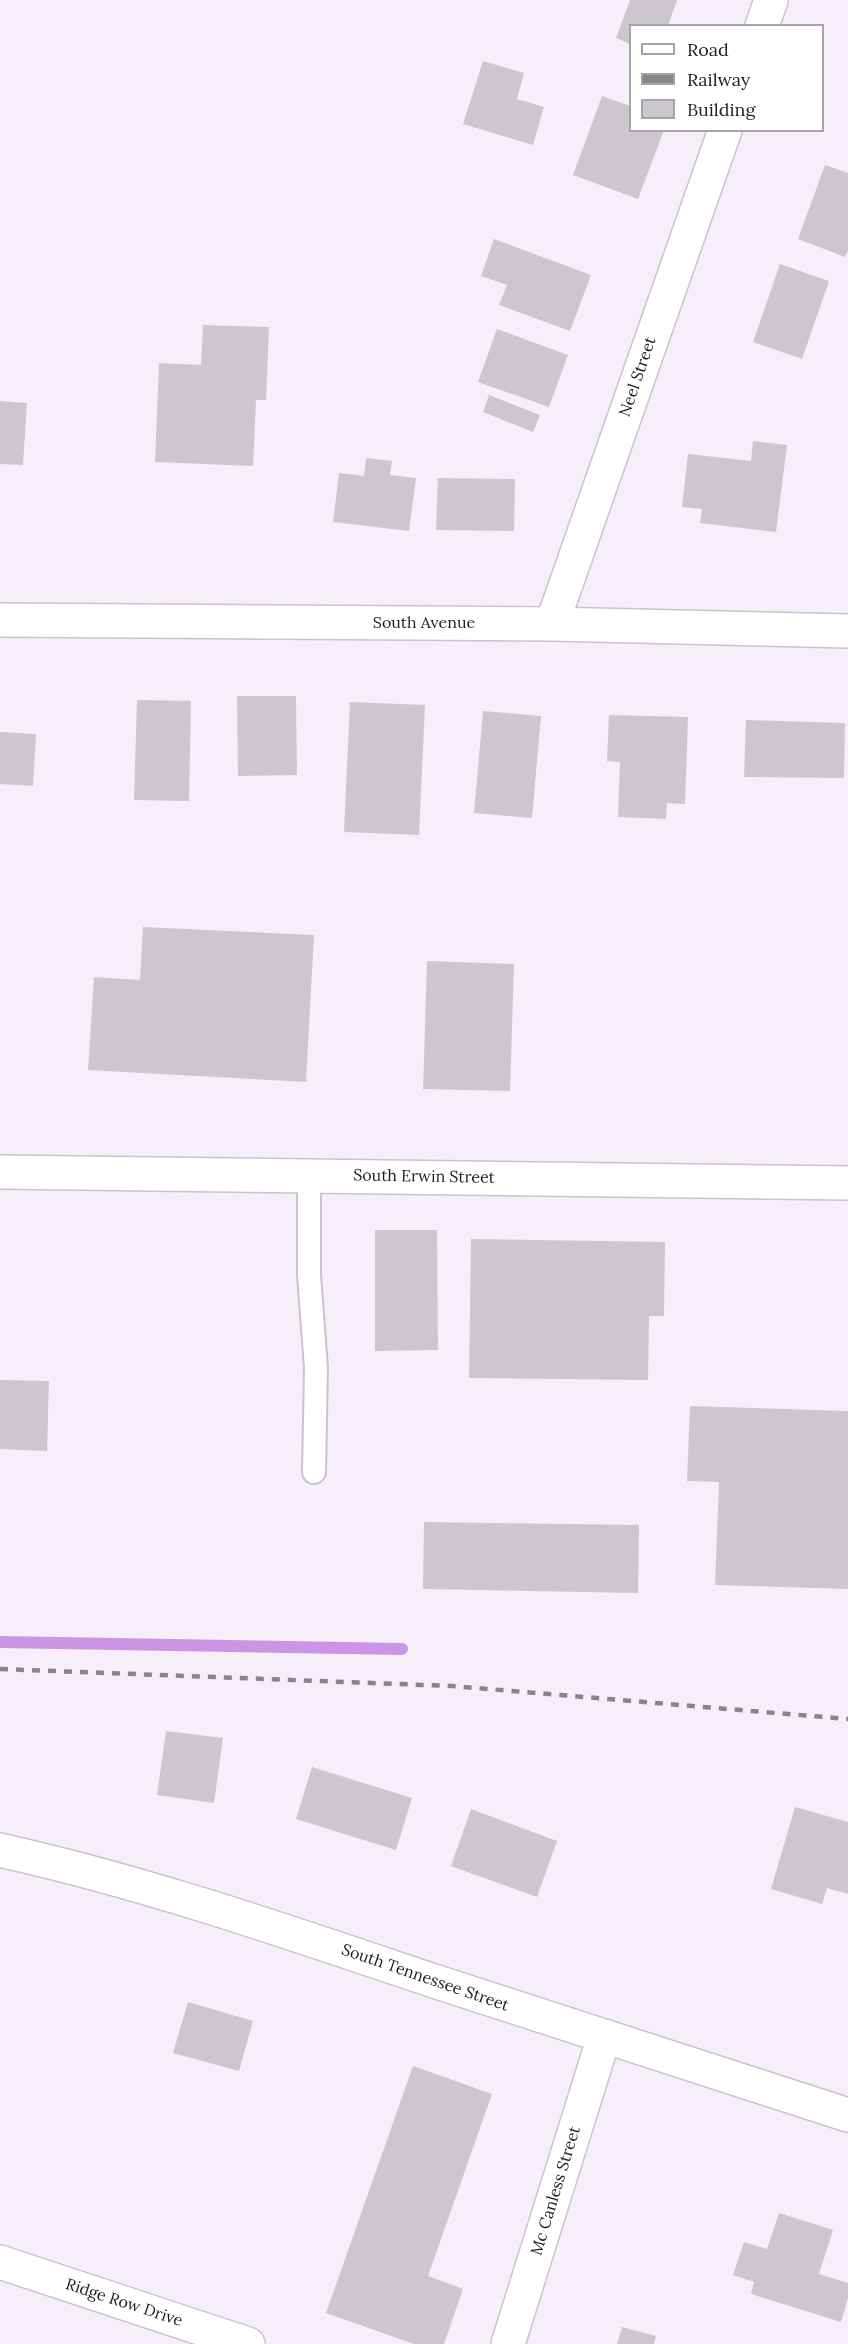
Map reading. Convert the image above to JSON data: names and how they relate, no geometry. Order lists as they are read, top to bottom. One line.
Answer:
{"streets":{"street":["Neel Street","South Avenue","South Erwin Street","South Tennessee Street","Mc Canless Street","Ridge Row Drive"]},"crossings":[["Neel Street","South Avenue"],["South Tennessee Street","Mc Canless Street"]],"legend":["Road","Railway","Building"]}
